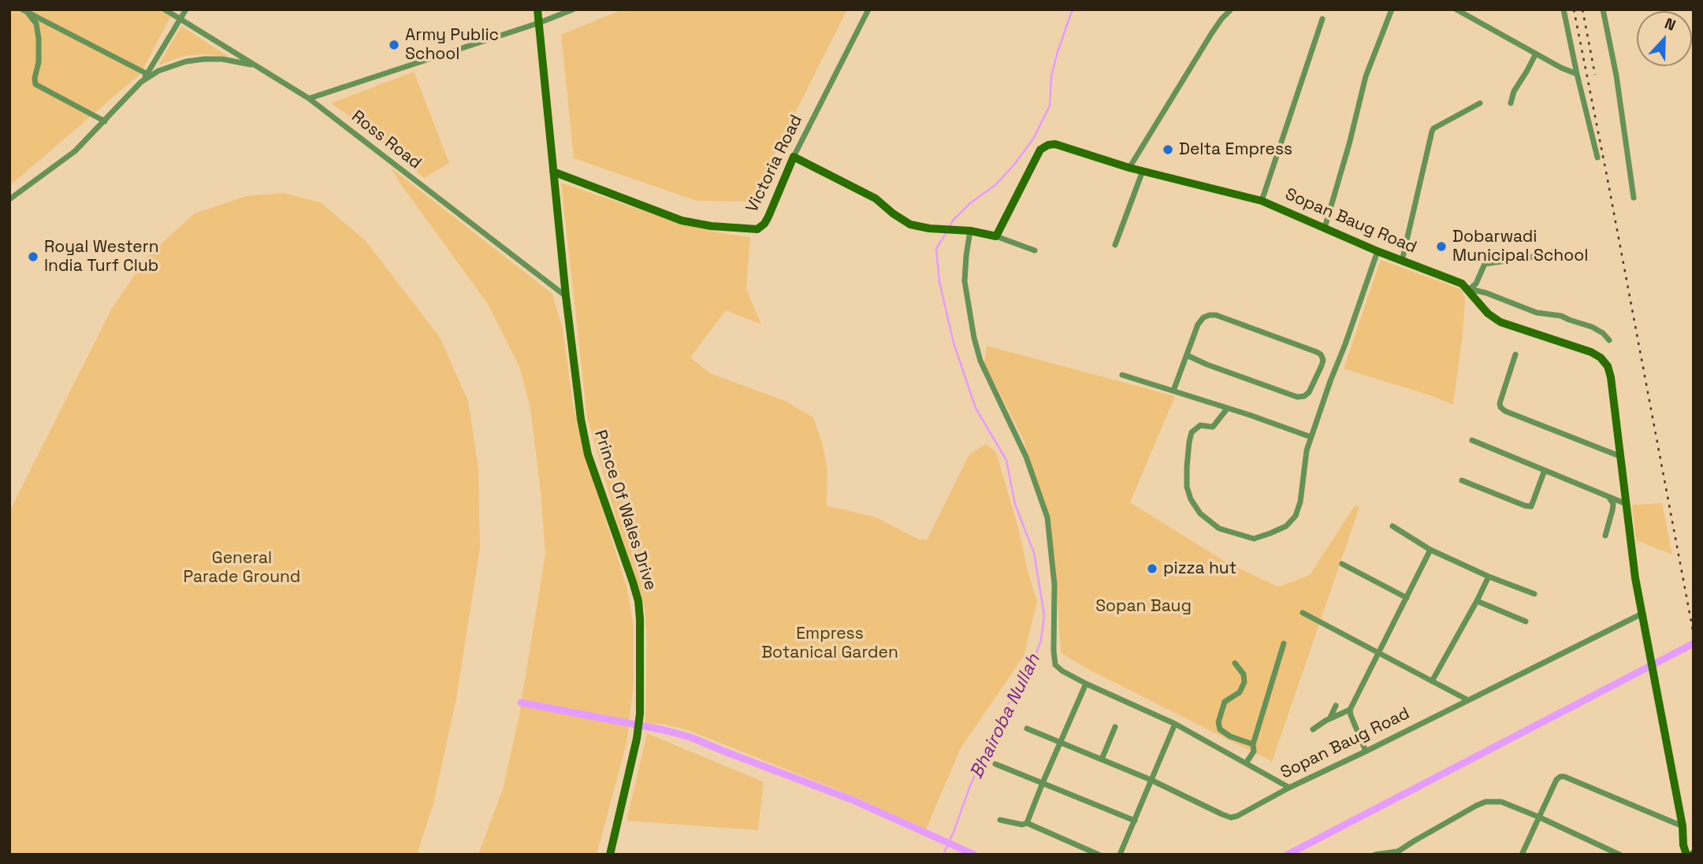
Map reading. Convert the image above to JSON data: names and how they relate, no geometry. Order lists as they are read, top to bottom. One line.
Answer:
{"streets":{"street":["Ross Road","Victoria Road","Sopan Baug Road","Prince Of Wales Drive"]},"crossings":[["Ross Road","Prince Of Wales Drive"],["Victoria Road","Prince Of Wales Drive"]],"water":["Bhairoba Nullah"],"parks":["General Parade Ground","Sopan Baug","Empress Botanical Garden"],"places":["Army Public School","Delta Empress","Dobarwadi Municipal School","Royal Western India Turf Club","pizza hut"],"north":"top"}
